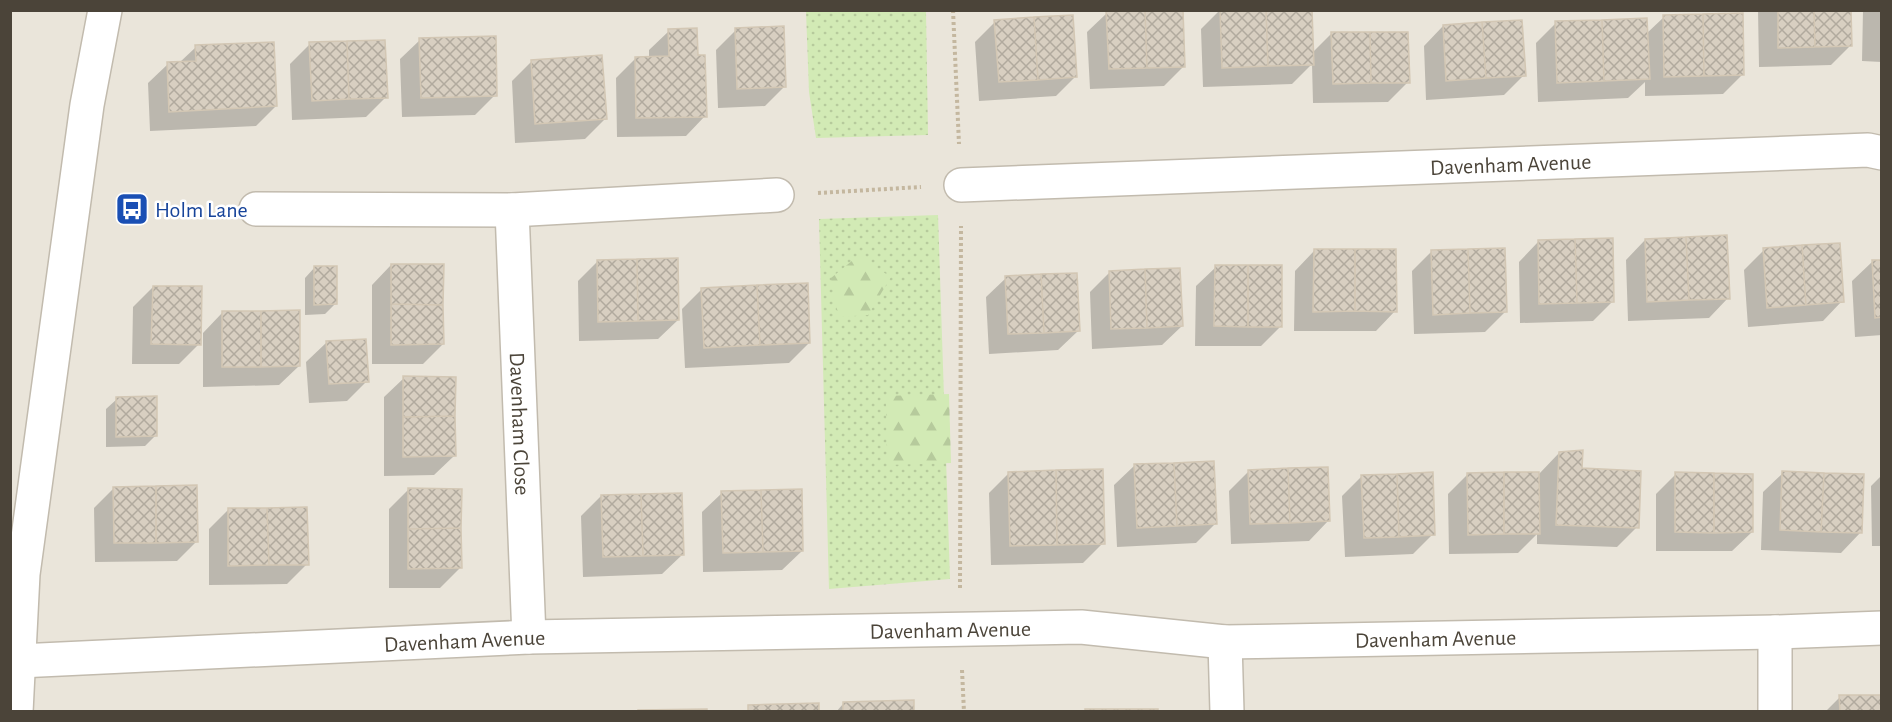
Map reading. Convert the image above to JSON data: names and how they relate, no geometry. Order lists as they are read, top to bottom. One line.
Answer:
{"streets":{"street":["Davenham Avenue","Davenham Close"]},"crossings":[["Davenham Avenue","Davenham Close"]],"places":{"bus stop":["Holm Lane"]}}
